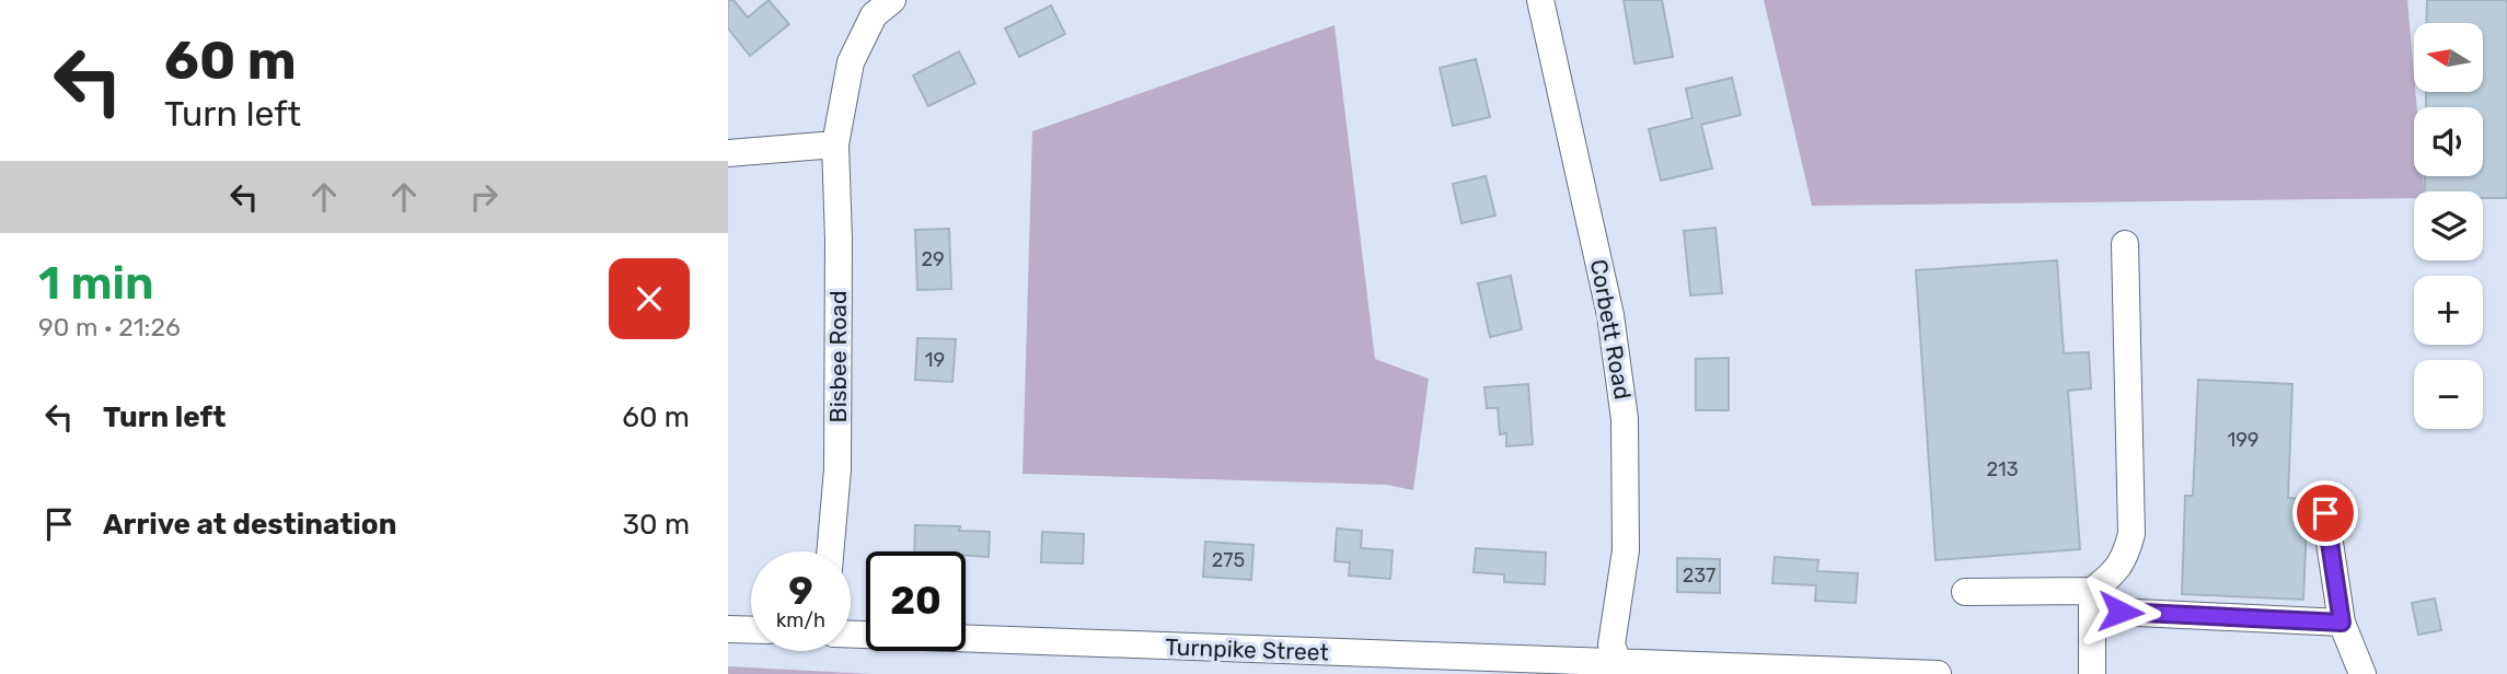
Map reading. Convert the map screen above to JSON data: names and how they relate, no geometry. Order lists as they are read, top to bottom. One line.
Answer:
{"streets":{"street":["Corbett Road","Bisbee Road","Turnpike Street"]},"crossings":[["Corbett Road","Turnpike Street"]],"house_numbers":["29","19","199","213","275","237"],"north":"left","page":{"turn":["60 m","Turn left"],"map_buttons":["+","−"],"heading":["1 min","90 m · 21:26"],"list":[{"name":"Turn left","value":"60 m"},{"name":"Arrive at destination","value":"30 m"}],"speed":"9 km/h","limit":"20"}}
